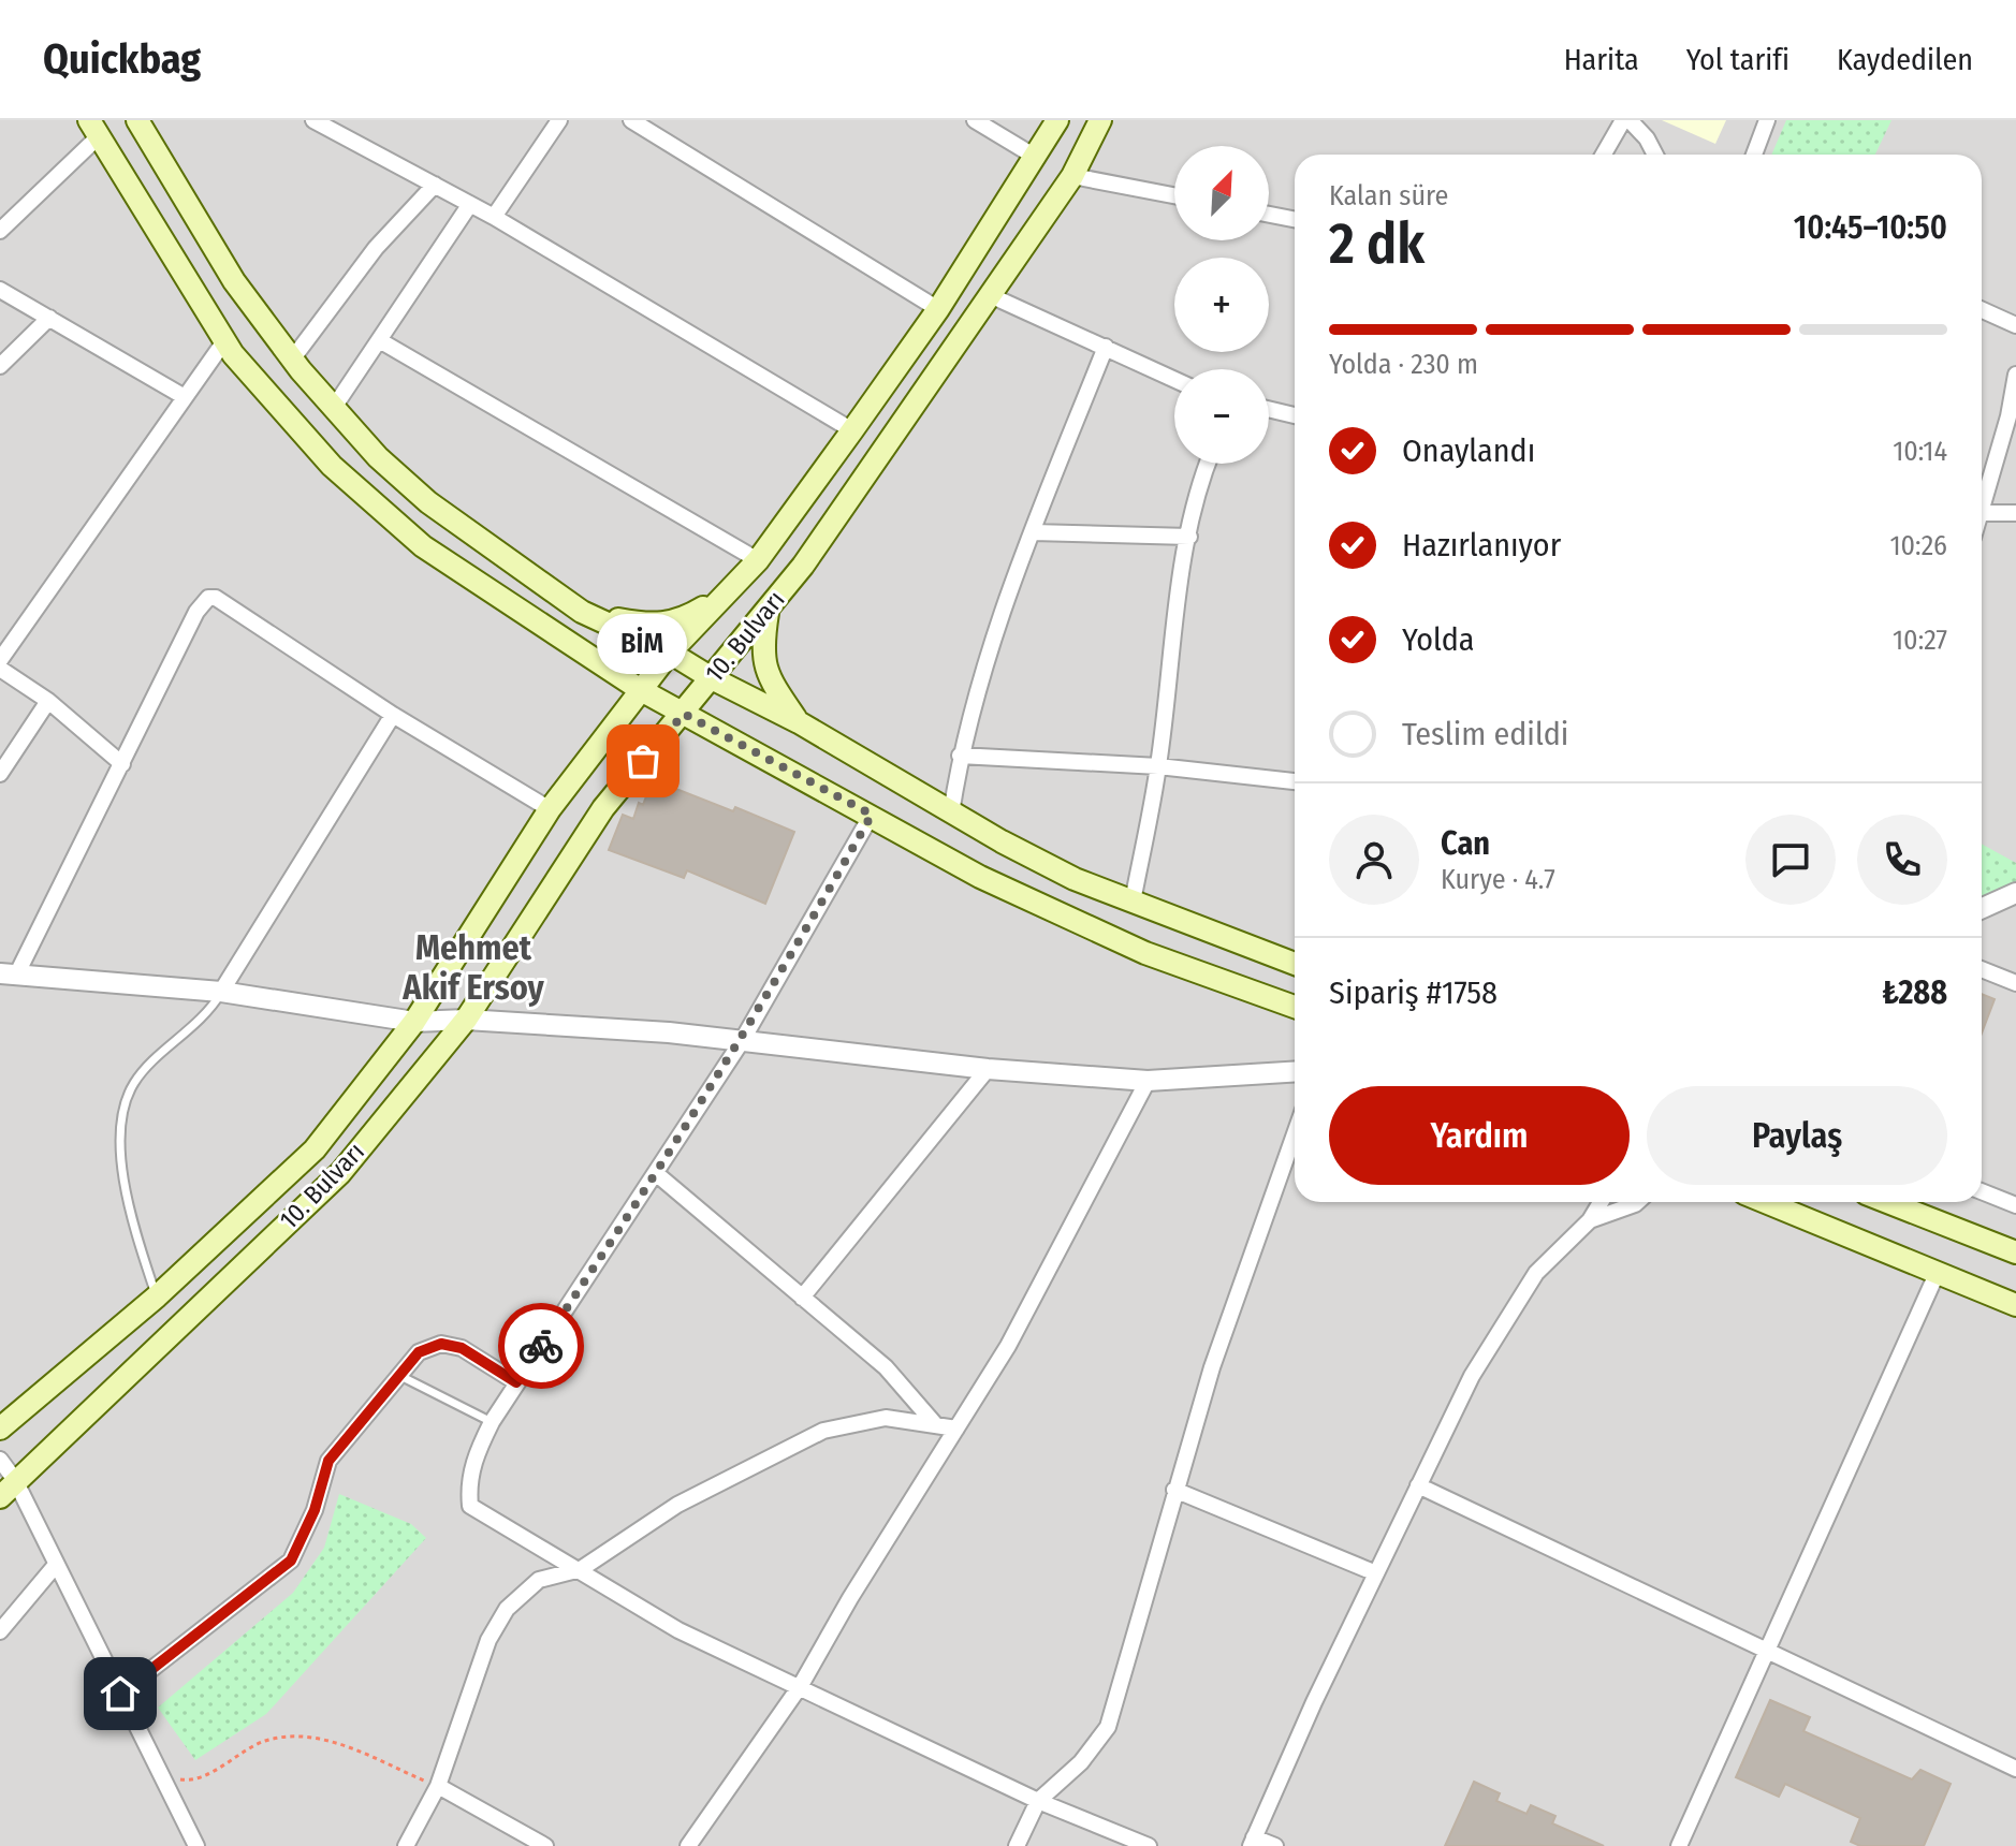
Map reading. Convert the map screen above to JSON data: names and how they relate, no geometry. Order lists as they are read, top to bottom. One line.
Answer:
{"streets":{"main road":["10. Bulvarı"]},"districts":["Mehmet Akif Ersoy"],"places":["BİM"],"north":"top right","page":{"header":"Quickbag","nav":["Harita","Yol tarifi","Kaydedilen"],"map_buttons":["+","−"],"heading":["2 dk","Kalan süre","10:45–10:50"],"panel":["Can","Kurye · 4.7","Sipariş #1758","₺288"],"bar":"Yolda · 230 m","list":[["Onaylandı","10:14"],["Hazırlanıyor","10:26"],["Yolda","10:27"],"Teslim edildi"],"bubble":"BİM","buttons":["Yardım","Paylaş"]}}
